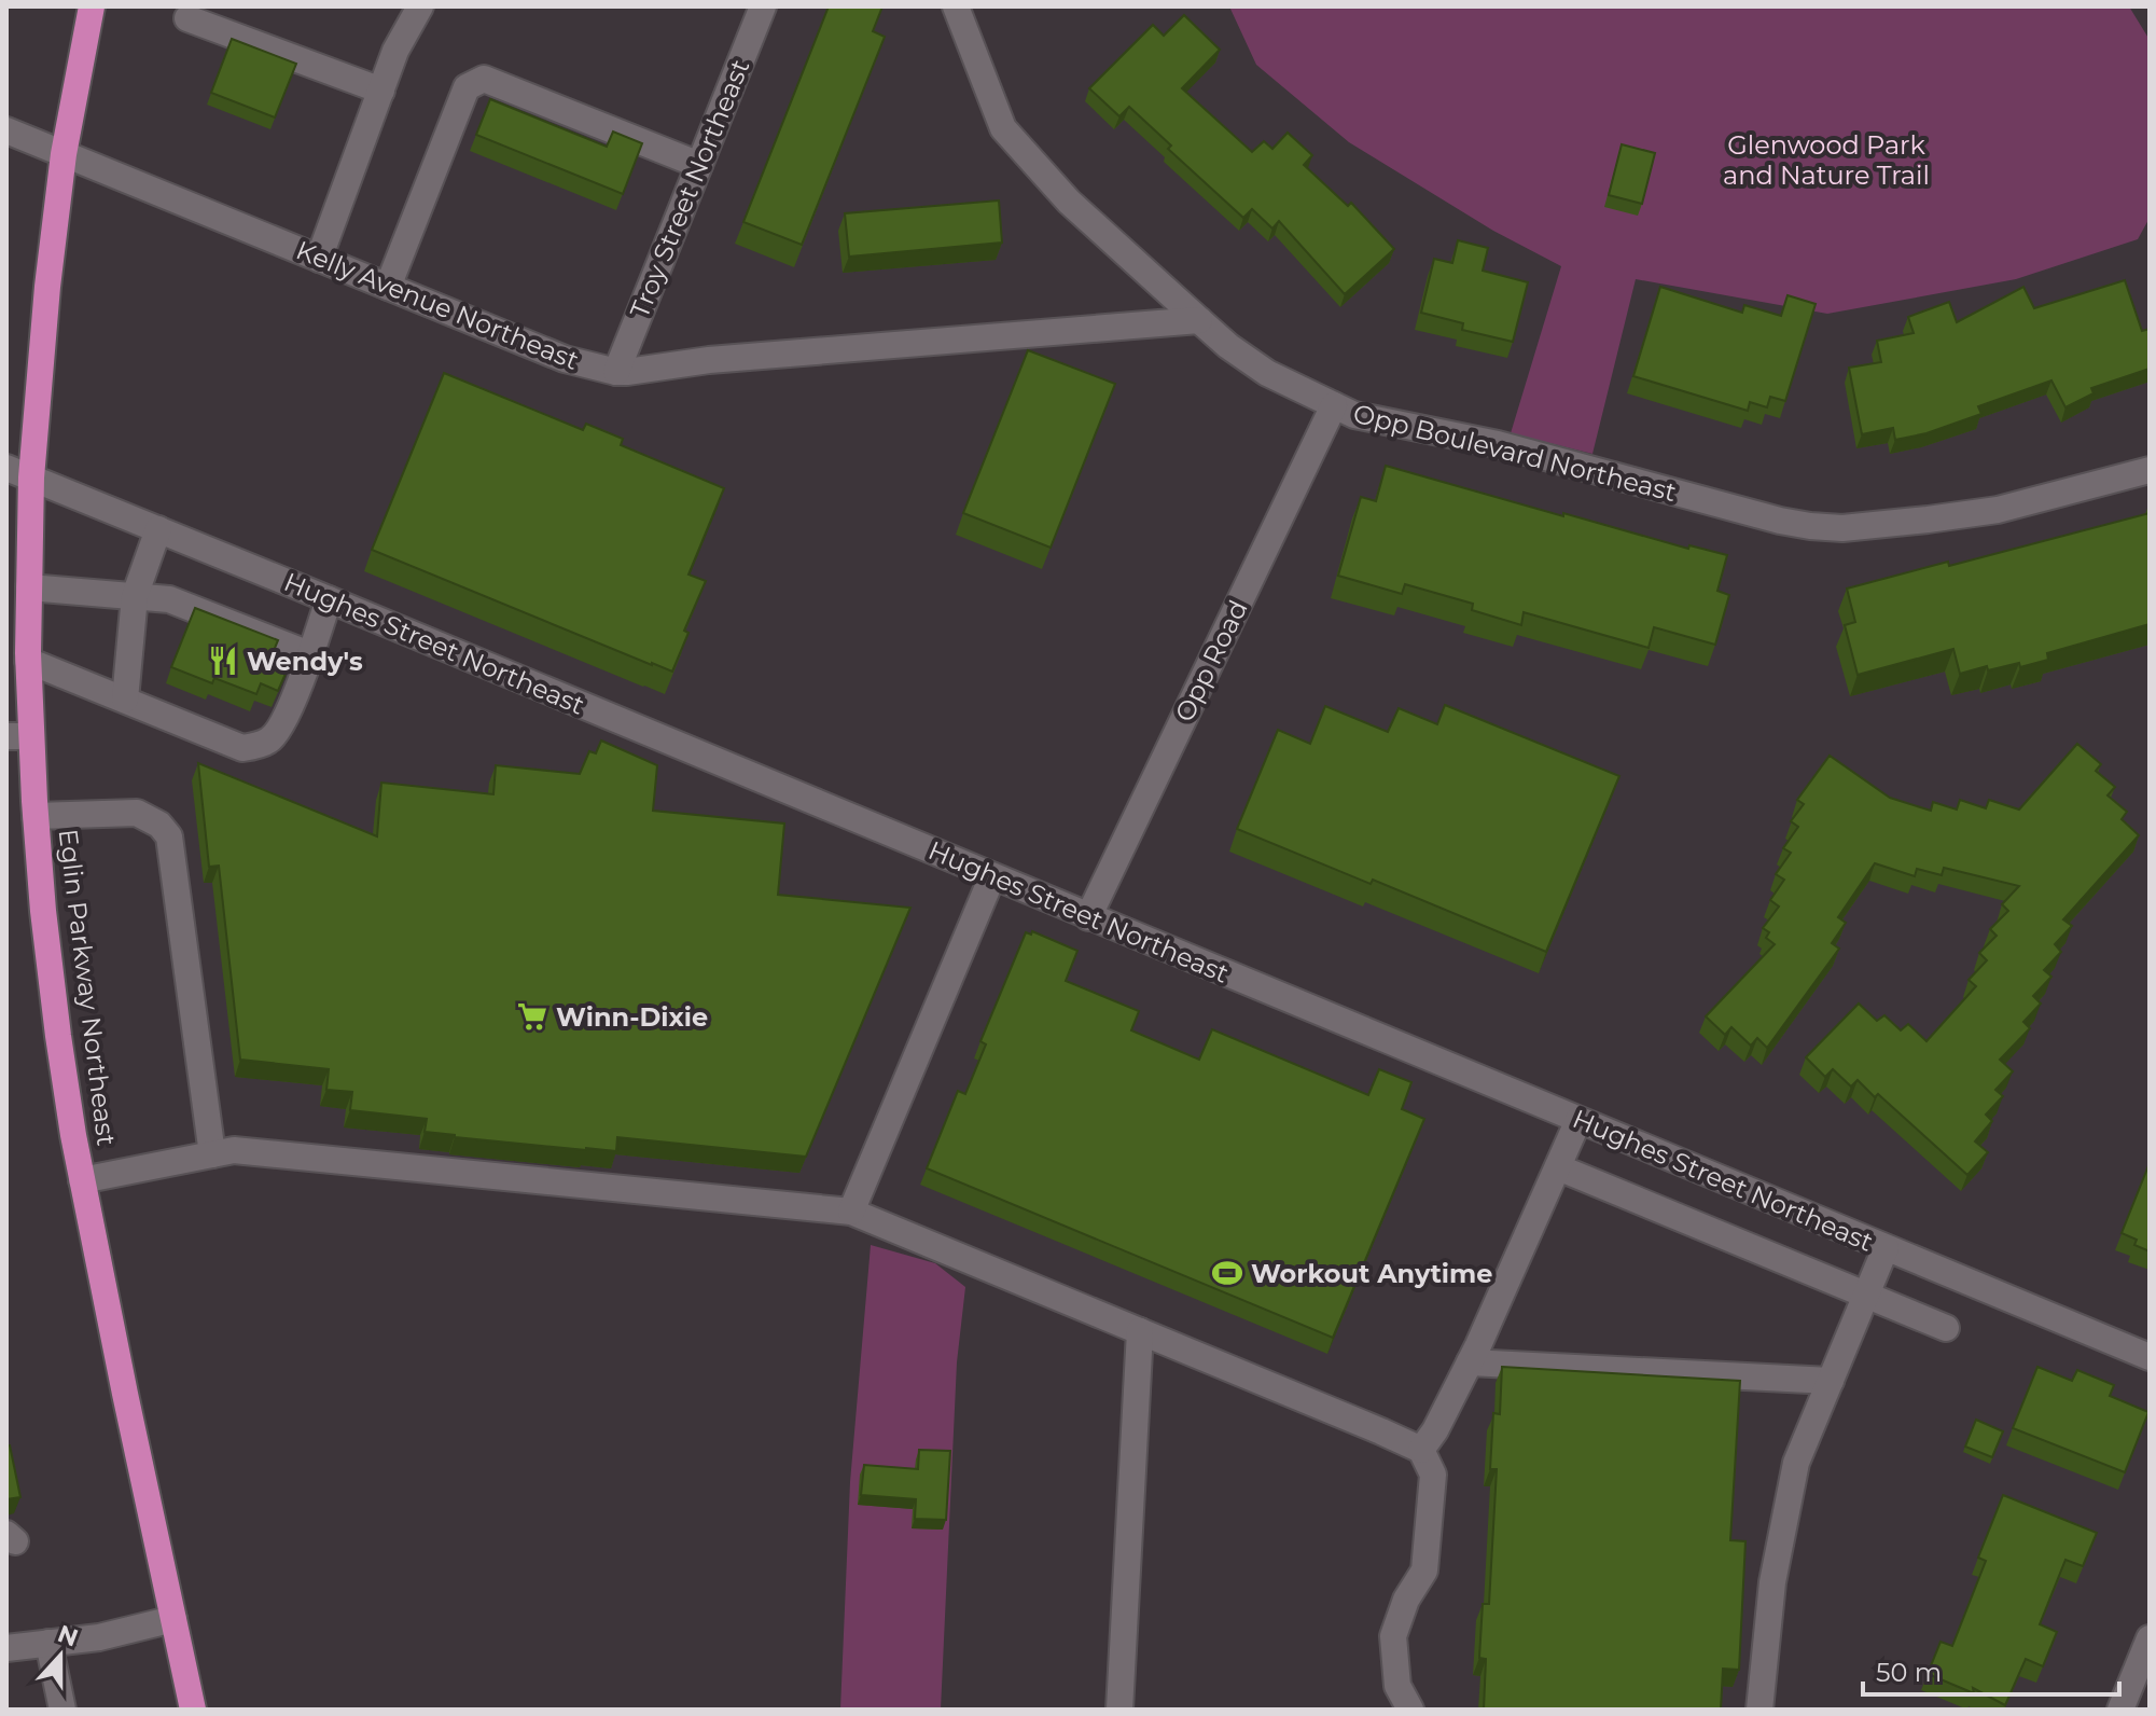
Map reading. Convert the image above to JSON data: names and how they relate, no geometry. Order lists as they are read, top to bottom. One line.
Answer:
{"streets":{"highway":["Eglin Parkway Northeast"],"street":["Troy Street Northeast","Kelly Avenue Northeast","Opp Boulevard Northeast","Hughes Street Northeast","Opp Road"]},"crossings":[["Troy Street Northeast","Kelly Avenue Northeast"],["Kelly Avenue Northeast","Opp Boulevard Northeast"],["Kelly Avenue Northeast","Eglin Parkway Northeast"],["Opp Boulevard Northeast","Opp Road"],["Hughes Street Northeast","Opp Road"],["Hughes Street Northeast","Eglin Parkway Northeast"]],"parks":["Glenwood Park and Nature Trail"],"places":{"restaurant":["Wendy's"],"supermarket":["Winn-Dixie"],"sports":["Workout Anytime"]},"scale_bar":"50 m","north":"top"}
